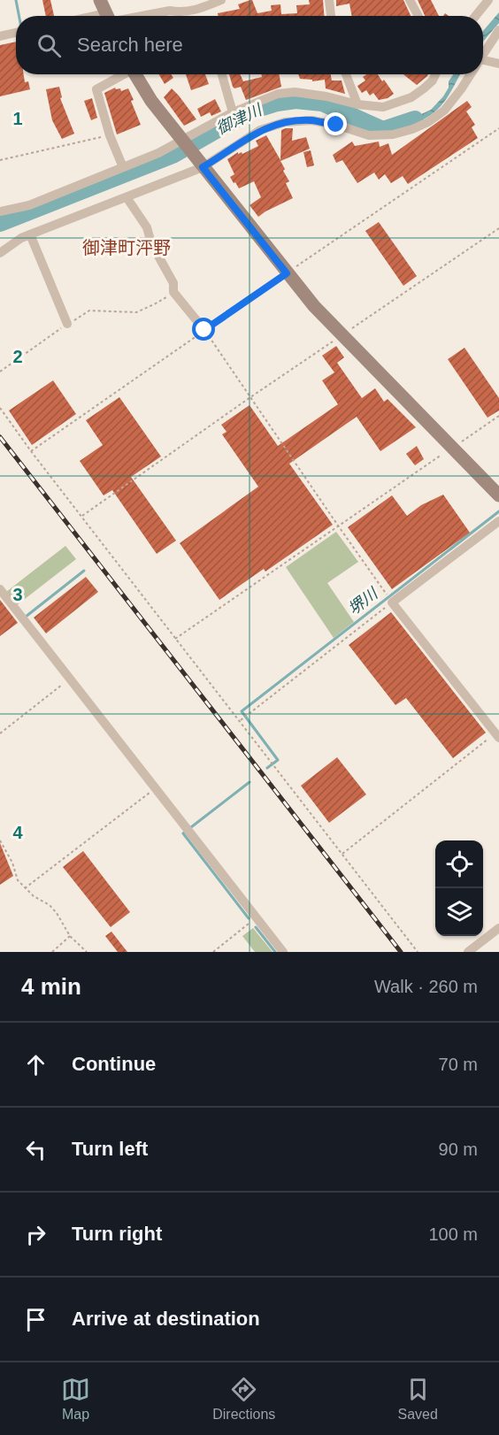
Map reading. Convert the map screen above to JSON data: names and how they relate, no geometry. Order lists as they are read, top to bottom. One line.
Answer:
{"districts":["御津町泙野"],"water":["御津川","堺川"],"page":{"search":"Search here","heading":["4 min","Walk · 260 m"],"list":[["Continue","70 m"],["Turn left","90 m"],["Turn right","100 m"],"Arrive at destination"],"nav":["Map","Directions","Saved"]},"grid":{"rows":["1","2","3","4"]}}
